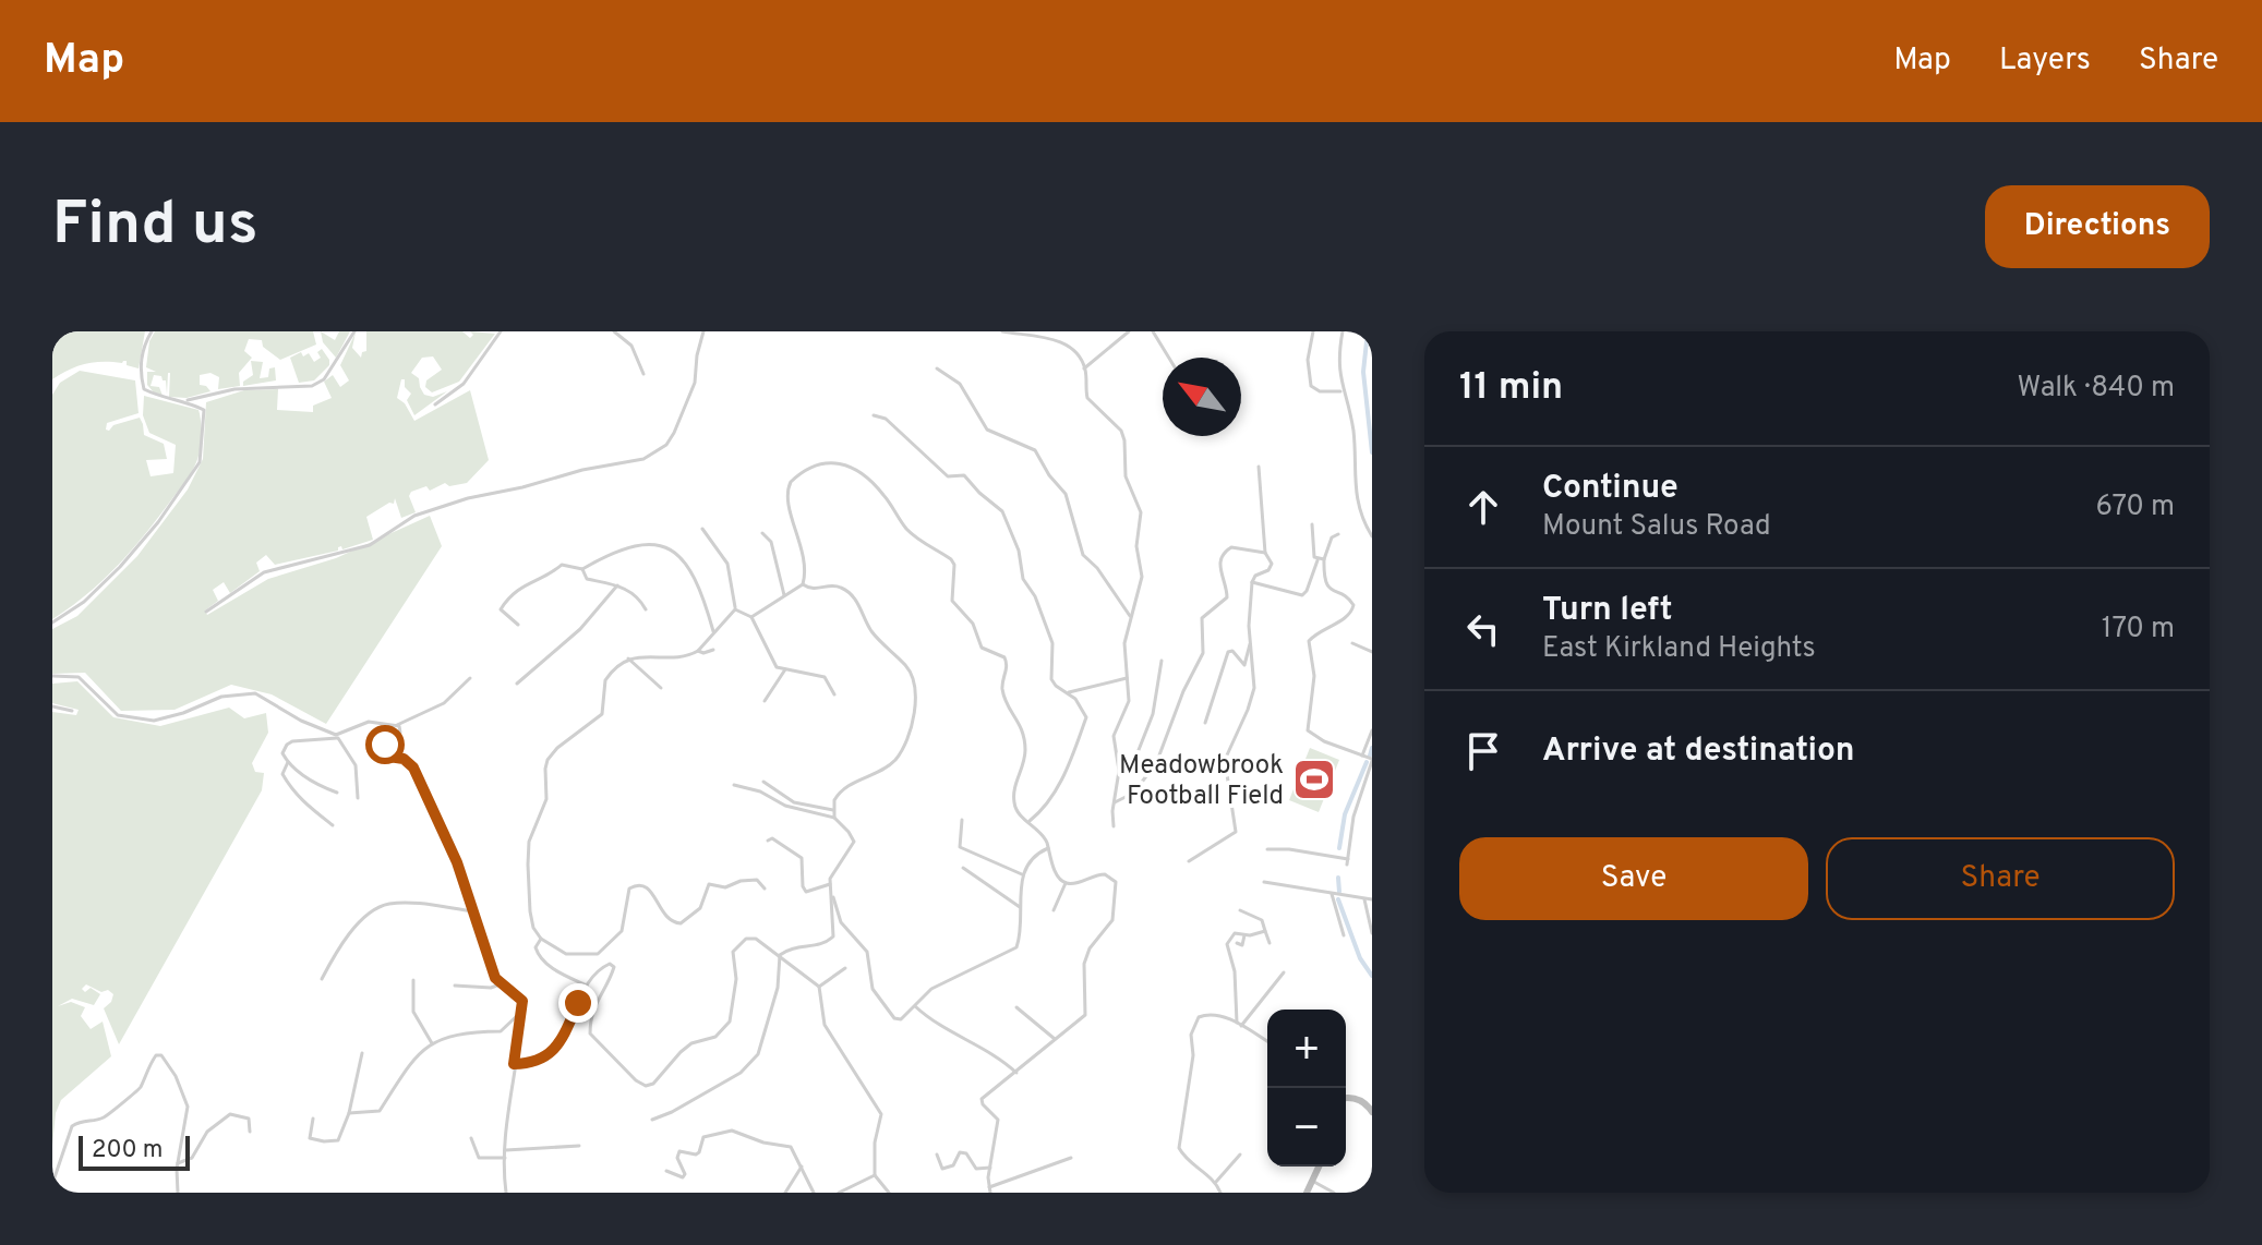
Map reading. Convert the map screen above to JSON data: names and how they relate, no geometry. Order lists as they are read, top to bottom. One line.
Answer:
{"places":{"sports":["Meadowbrook Football Field"]},"scale_bar":"200 m","north":"top left","page":{"header":"Map","nav":["Map","Layers","Share"],"buttons":["Directions",["Save","Share"]],"title":"Find us","heading":["11 min","Walk · 840 m"],"list":[["Continue","Mount Salus Road","670 m"],["Turn left","East Kirkland Heights","170 m"],"Arrive at destination"],"map_buttons":["+","−"],"scale":"200 m"}}
